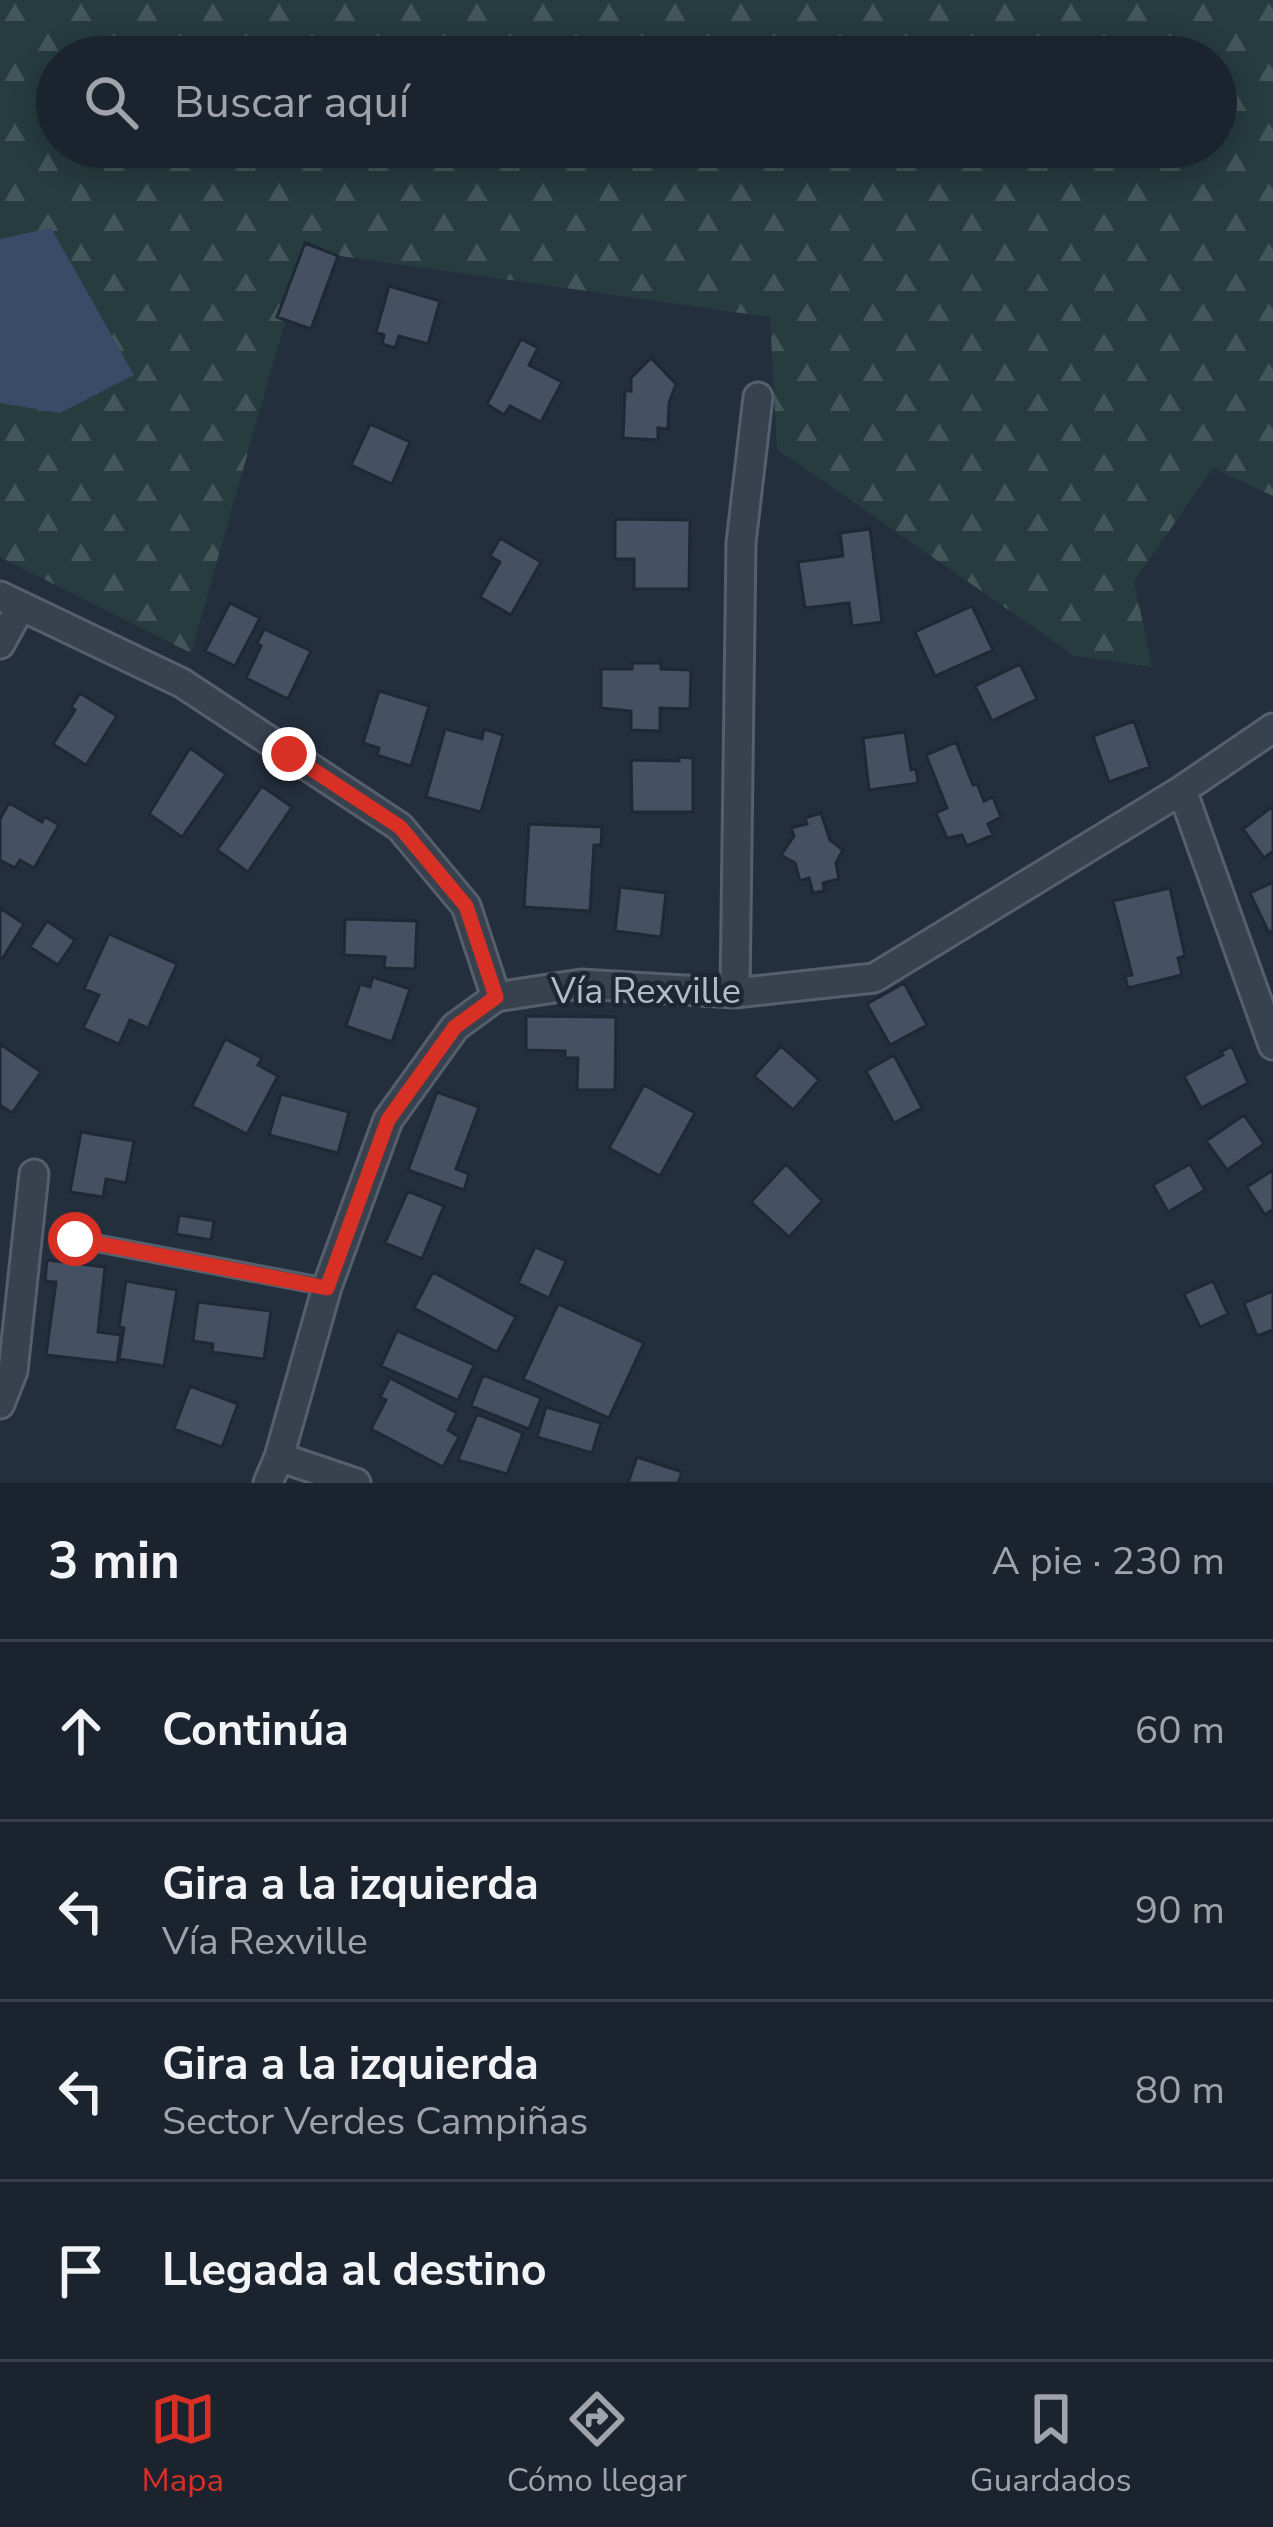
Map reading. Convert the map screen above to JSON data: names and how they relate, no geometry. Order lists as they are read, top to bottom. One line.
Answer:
{"streets":{"street":["Vía Rexville"]},"page":{"search":"Buscar aquí","heading":["3 min","A pie · 230 m"],"list":[["Continúa","60 m"],["Gira a la izquierda","Vía Rexville","90 m"],["Gira a la izquierda","Sector Verdes Campiñas","80 m"],"Llegada al destino"],"nav":["Mapa","Cómo llegar","Guardados"]}}
